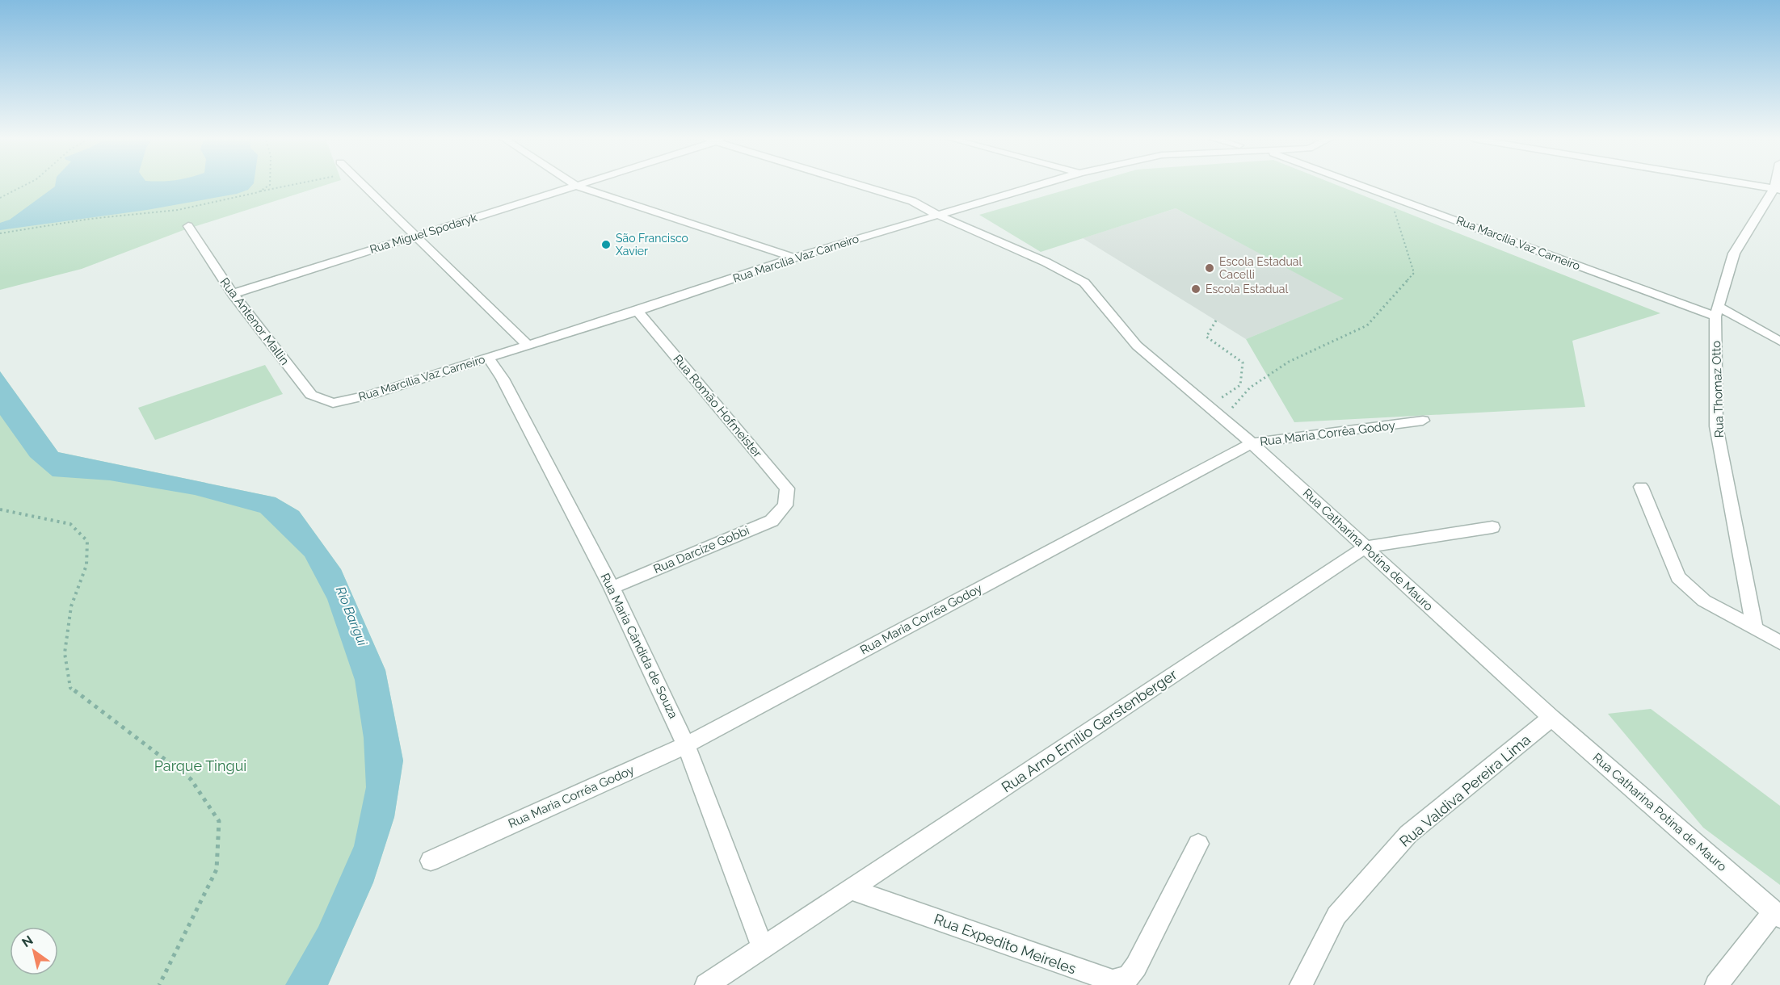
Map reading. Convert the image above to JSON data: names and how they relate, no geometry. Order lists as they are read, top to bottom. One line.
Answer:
{"streets":{"street":["Rua Miguel Spodaryk","Rua Marcília Vaz Carneiro","Rua Antenor Mallin","Rua Thomaz Otto","Rua Romão Hofmeister","Rua Maria Corrêa Godoy","Rua Darcize Gobbi","Rua Catharina Potina de Mauro","Rua Maria Cândida de Souza","Rua Arno Emílio Gerstenberger","Rua Valdiva Pereira Lima","Rua Expedito Meireles"]},"crossings":[["Rua Miguel Spodaryk","Rua Antenor Mallin"],["Rua Marcília Vaz Carneiro","Rua Antenor Mallin"],["Rua Marcília Vaz Carneiro","Rua Thomaz Otto"],["Rua Marcília Vaz Carneiro","Rua Romão Hofmeister"],["Rua Marcília Vaz Carneiro","Rua Catharina Potina de Mauro"],["Rua Marcília Vaz Carneiro","Rua Maria Cândida de Souza"],["Rua Romão Hofmeister","Rua Darcize Gobbi"],["Rua Maria Corrêa Godoy","Rua Catharina Potina de Mauro"],["Rua Maria Corrêa Godoy","Rua Maria Cândida de Souza"],["Rua Darcize Gobbi","Rua Maria Cândida de Souza"],["Rua Catharina Potina de Mauro","Rua Arno Emílio Gerstenberger"],["Rua Catharina Potina de Mauro","Rua Valdiva Pereira Lima"],["Rua Maria Cândida de Souza","Rua Arno Emílio Gerstenberger"],["Rua Arno Emílio Gerstenberger","Rua Expedito Meireles"]],"water":["Rio Barigui"],"parks":["Parque Tingui"],"places":["São Francisco Xavier","Escola Estadual Cacelli","Escola Estadual"],"north":"top left"}
